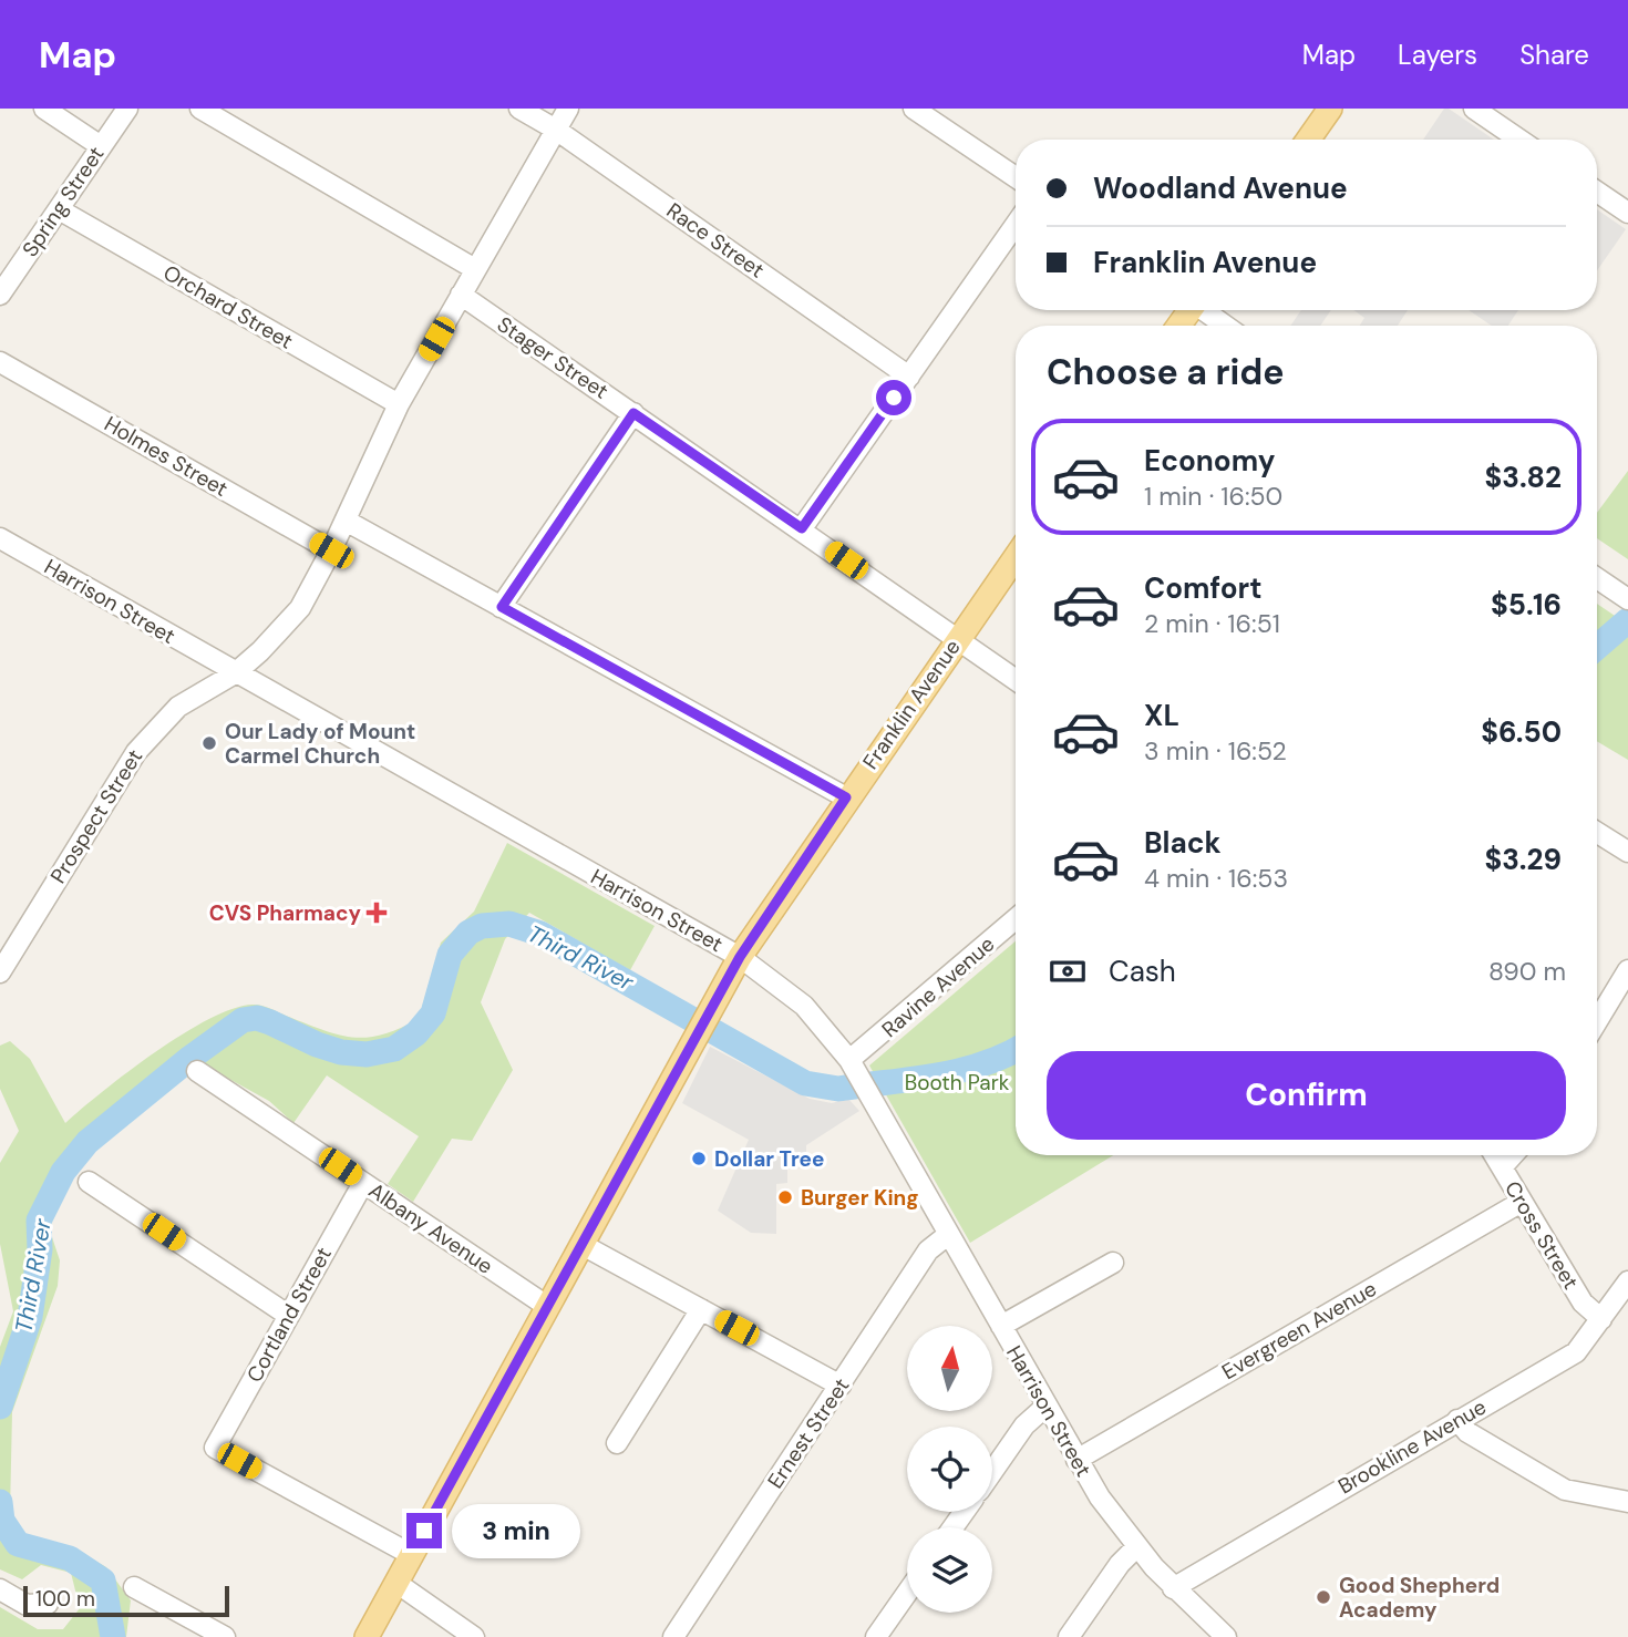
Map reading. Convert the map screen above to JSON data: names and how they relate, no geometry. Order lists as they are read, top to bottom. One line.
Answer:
{"streets":{"main road":["Franklin Avenue"],"street":["Spring Street","Race Street","Orchard Street","Stager Street","Holmes Street","Harrison Street","Prospect Street","Ravine Avenue","Albany Avenue","Cross Street","Cortland Street","Evergreen Avenue","Ernest Street","Brookline Avenue"]},"crossings":[["Spring Street","Orchard Street"],["Orchard Street","Prospect Street"],["Stager Street","Franklin Avenue"],["Stager Street","Prospect Street"],["Holmes Street","Prospect Street"],["Harrison Street","Franklin Avenue"],["Harrison Street","Prospect Street"],["Harrison Street","Ravine Avenue"],["Harrison Street","Evergreen Avenue"],["Harrison Street","Ernest Street"],["Harrison Street","Brookline Avenue"],["Franklin Avenue","Albany Avenue"],["Franklin Avenue","Cortland Street"],["Albany Avenue","Cortland Street"],["Cross Street","Evergreen Avenue"],["Cross Street","Brookline Avenue"]],"water":["Third River"],"parks":["Booth Park"],"places":{"other":["Our Lady of Mount Carmel Church","Dollar Tree","Burger King","Good Shepherd Academy"],"health":["CVS Pharmacy"]},"scale_bar":"100 m","north":"top","page":{"header":"Map","nav":["Map","Layers","Share"],"banner":["Woodland Avenue","Franklin Avenue"],"heading":"Choose a ride","list":[{"name":"Economy","note":"1 min · 16:50","value":"$3.82"},{"name":"Comfort","note":"2 min · 16:51","value":"$5.16"},{"name":"XL","note":"3 min · 16:52","value":"$6.50"},{"name":"Black","note":"4 min · 16:53","value":"$3.29"}],"pay":["Cash","890 m"],"buttons":"Confirm","bubble":"3 min","scale":"100 m"}}
